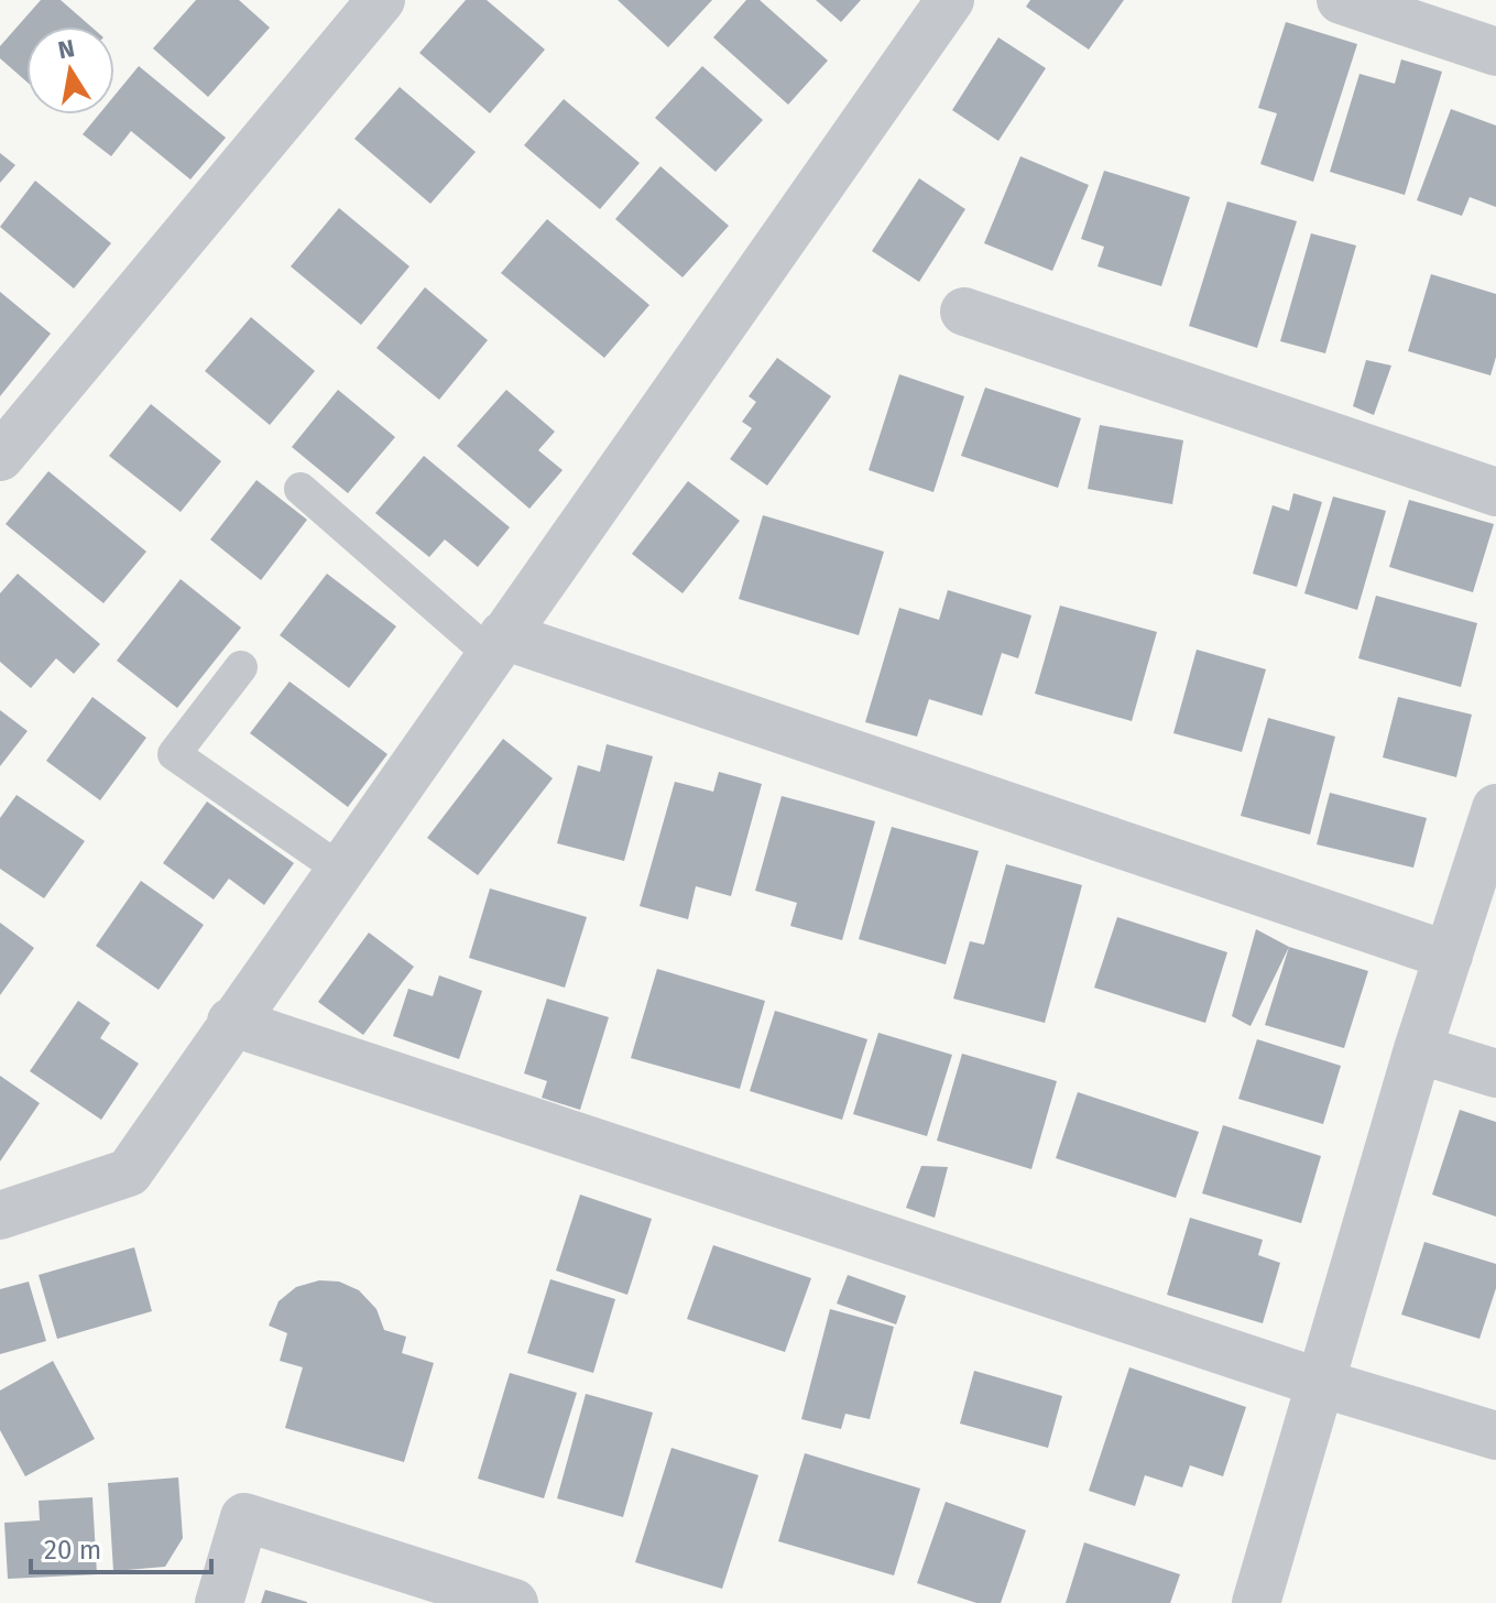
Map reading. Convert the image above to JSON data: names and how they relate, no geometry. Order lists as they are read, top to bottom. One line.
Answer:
{"scale_bar":"20 m","north":"top"}
